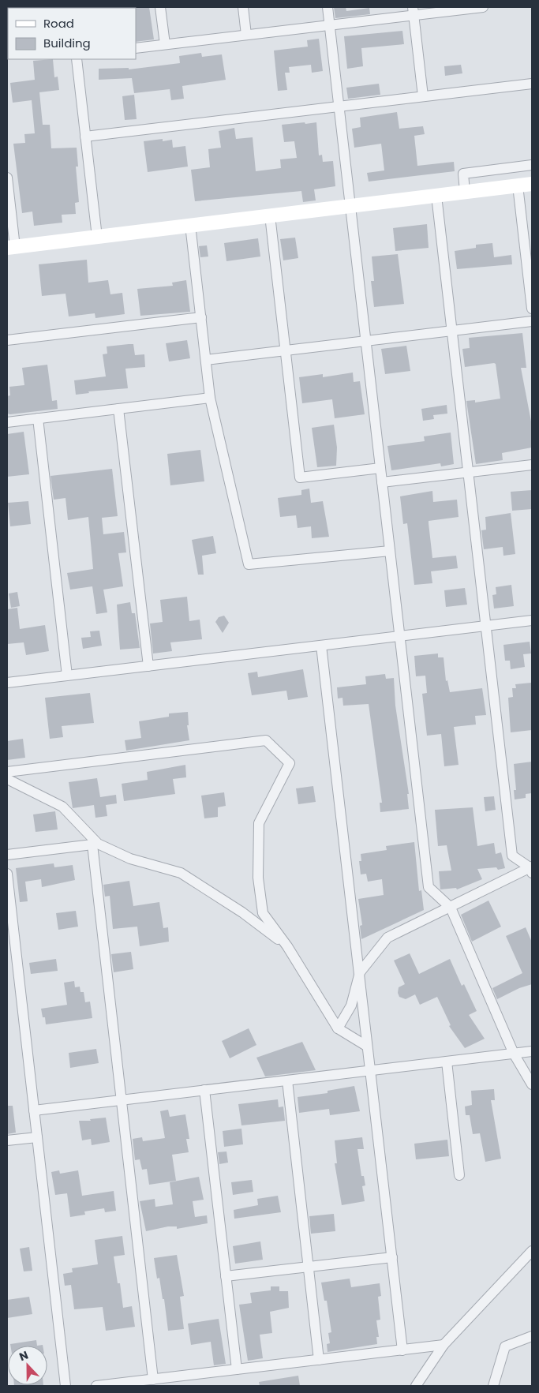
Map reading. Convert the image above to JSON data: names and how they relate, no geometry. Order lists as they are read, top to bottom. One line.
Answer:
{"legend":["Road","Building"],"north":"top"}
